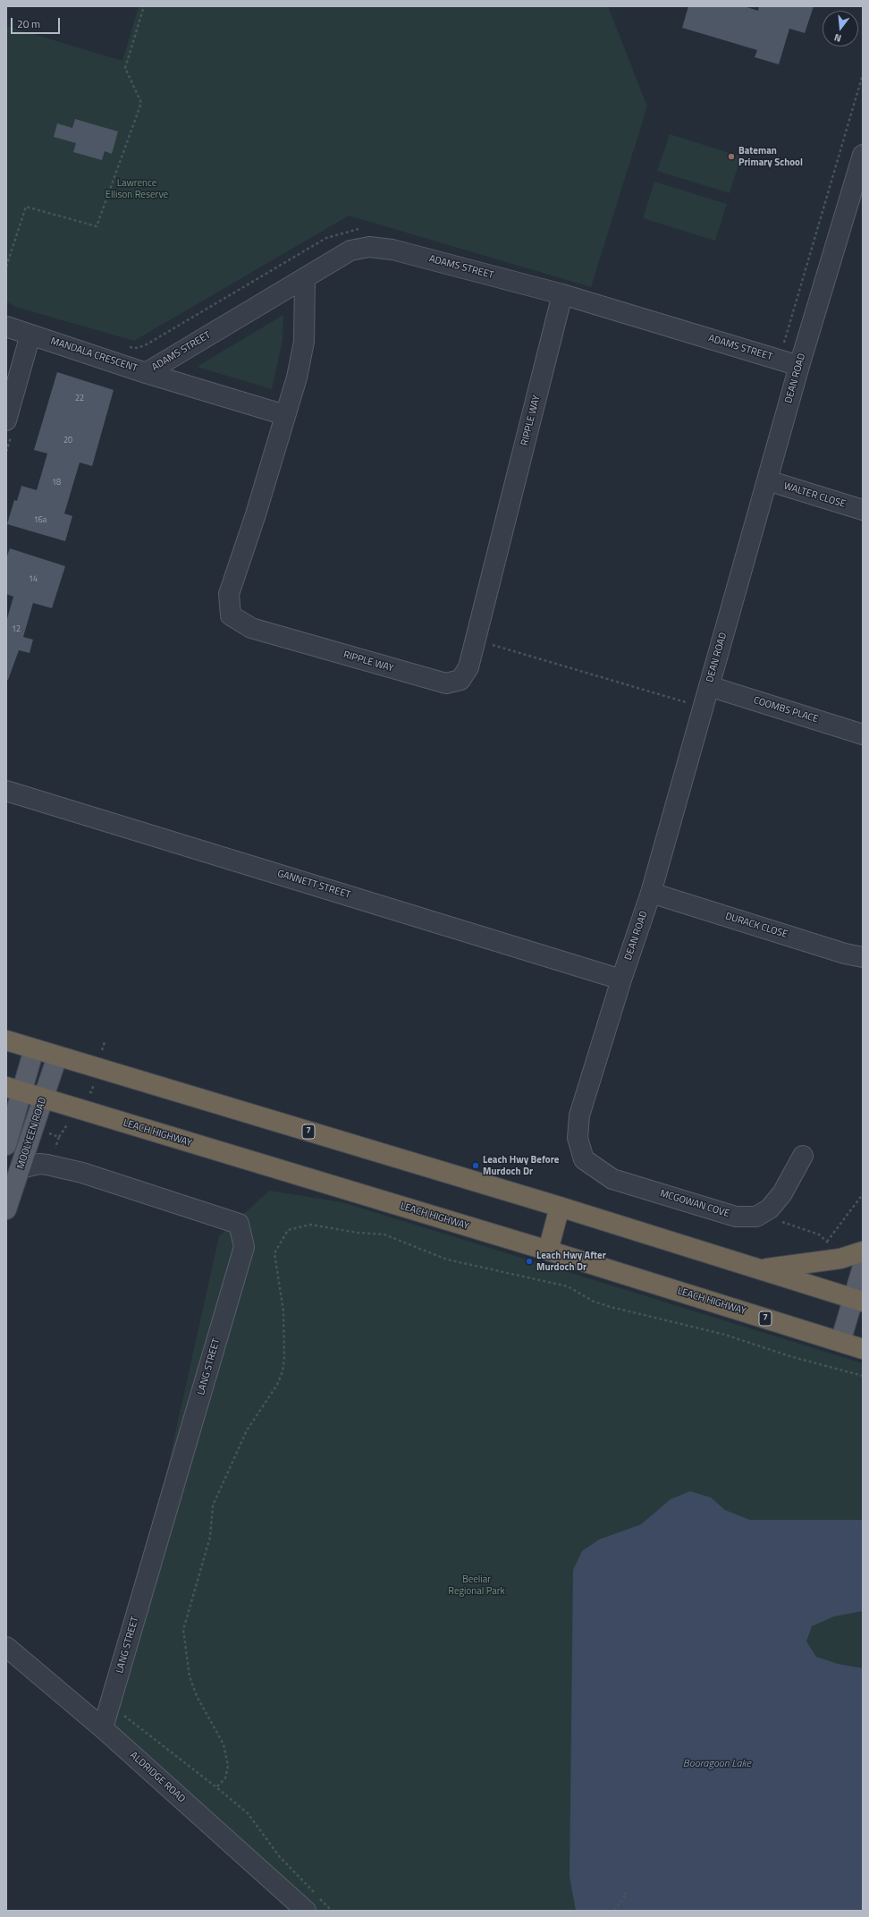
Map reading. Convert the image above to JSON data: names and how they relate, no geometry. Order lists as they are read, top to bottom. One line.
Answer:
{"streets":{"highway":["7","LEACH HIGHWAY"],"main road":["MOOLYEEN ROAD"],"street":["ADAMS STREET","MANDALA CRESCENT","DEAN ROAD","RIPPLE WAY","WALTER CLOSE","COOMBS PLACE","GANNETT STREET","DURACK CLOSE","MCGOWAN COVE","LANG STREET","ALDRIDGE ROAD"]},"crossings":[["ADAMS STREET","MANDALA CRESCENT"],["ADAMS STREET","DEAN ROAD"],["ADAMS STREET","RIPPLE WAY"],["MANDALA CRESCENT","RIPPLE WAY"],["DEAN ROAD","WALTER CLOSE"],["DEAN ROAD","COOMBS PLACE"],["DEAN ROAD","GANNETT STREET"],["DEAN ROAD","DURACK CLOSE"],["DEAN ROAD","MCGOWAN COVE"],["7","MOOLYEEN ROAD"],["MOOLYEEN ROAD","LEACH HIGHWAY"],["MOOLYEEN ROAD","LANG STREET"],["LANG STREET","ALDRIDGE ROAD"]],"water":["Booragoon Lake"],"parks":["Lawrence Ellison Reserve","Beeliar Regional Park"],"places":["Bateman Primary School","Leach Hwy Before Murdoch Dr","Leach Hwy After Murdoch Dr"],"house_numbers":["22","20","18","16a","14","12"],"scale_bar":"20 m","north":"bottom"}
